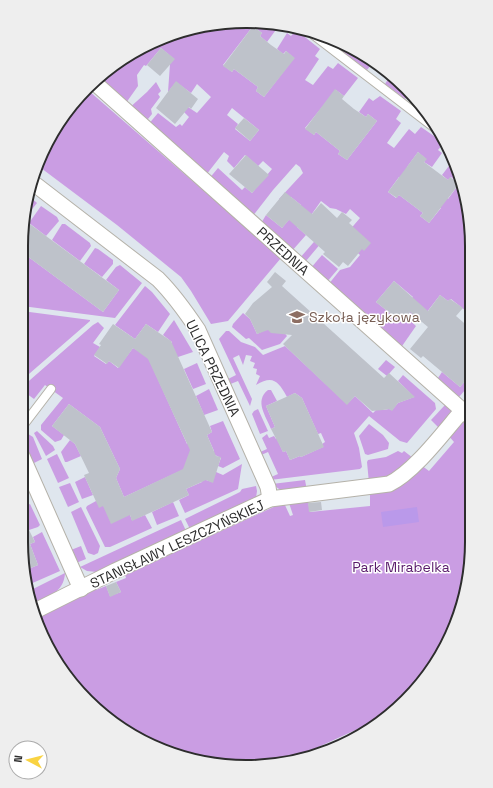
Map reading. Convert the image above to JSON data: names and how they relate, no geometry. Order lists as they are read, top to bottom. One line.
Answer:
{"streets":{"street":["PRZEDNIA","ULICA PRZEDNIA","STANISŁAWY LESZCZYŃSKIEJ"]},"crossings":[["ULICA PRZEDNIA","STANISŁAWY LESZCZYŃSKIEJ"]],"parks":["Park Mirabelka"],"places":{"school or university":["Szkoła językowa"]},"north":"left"}
